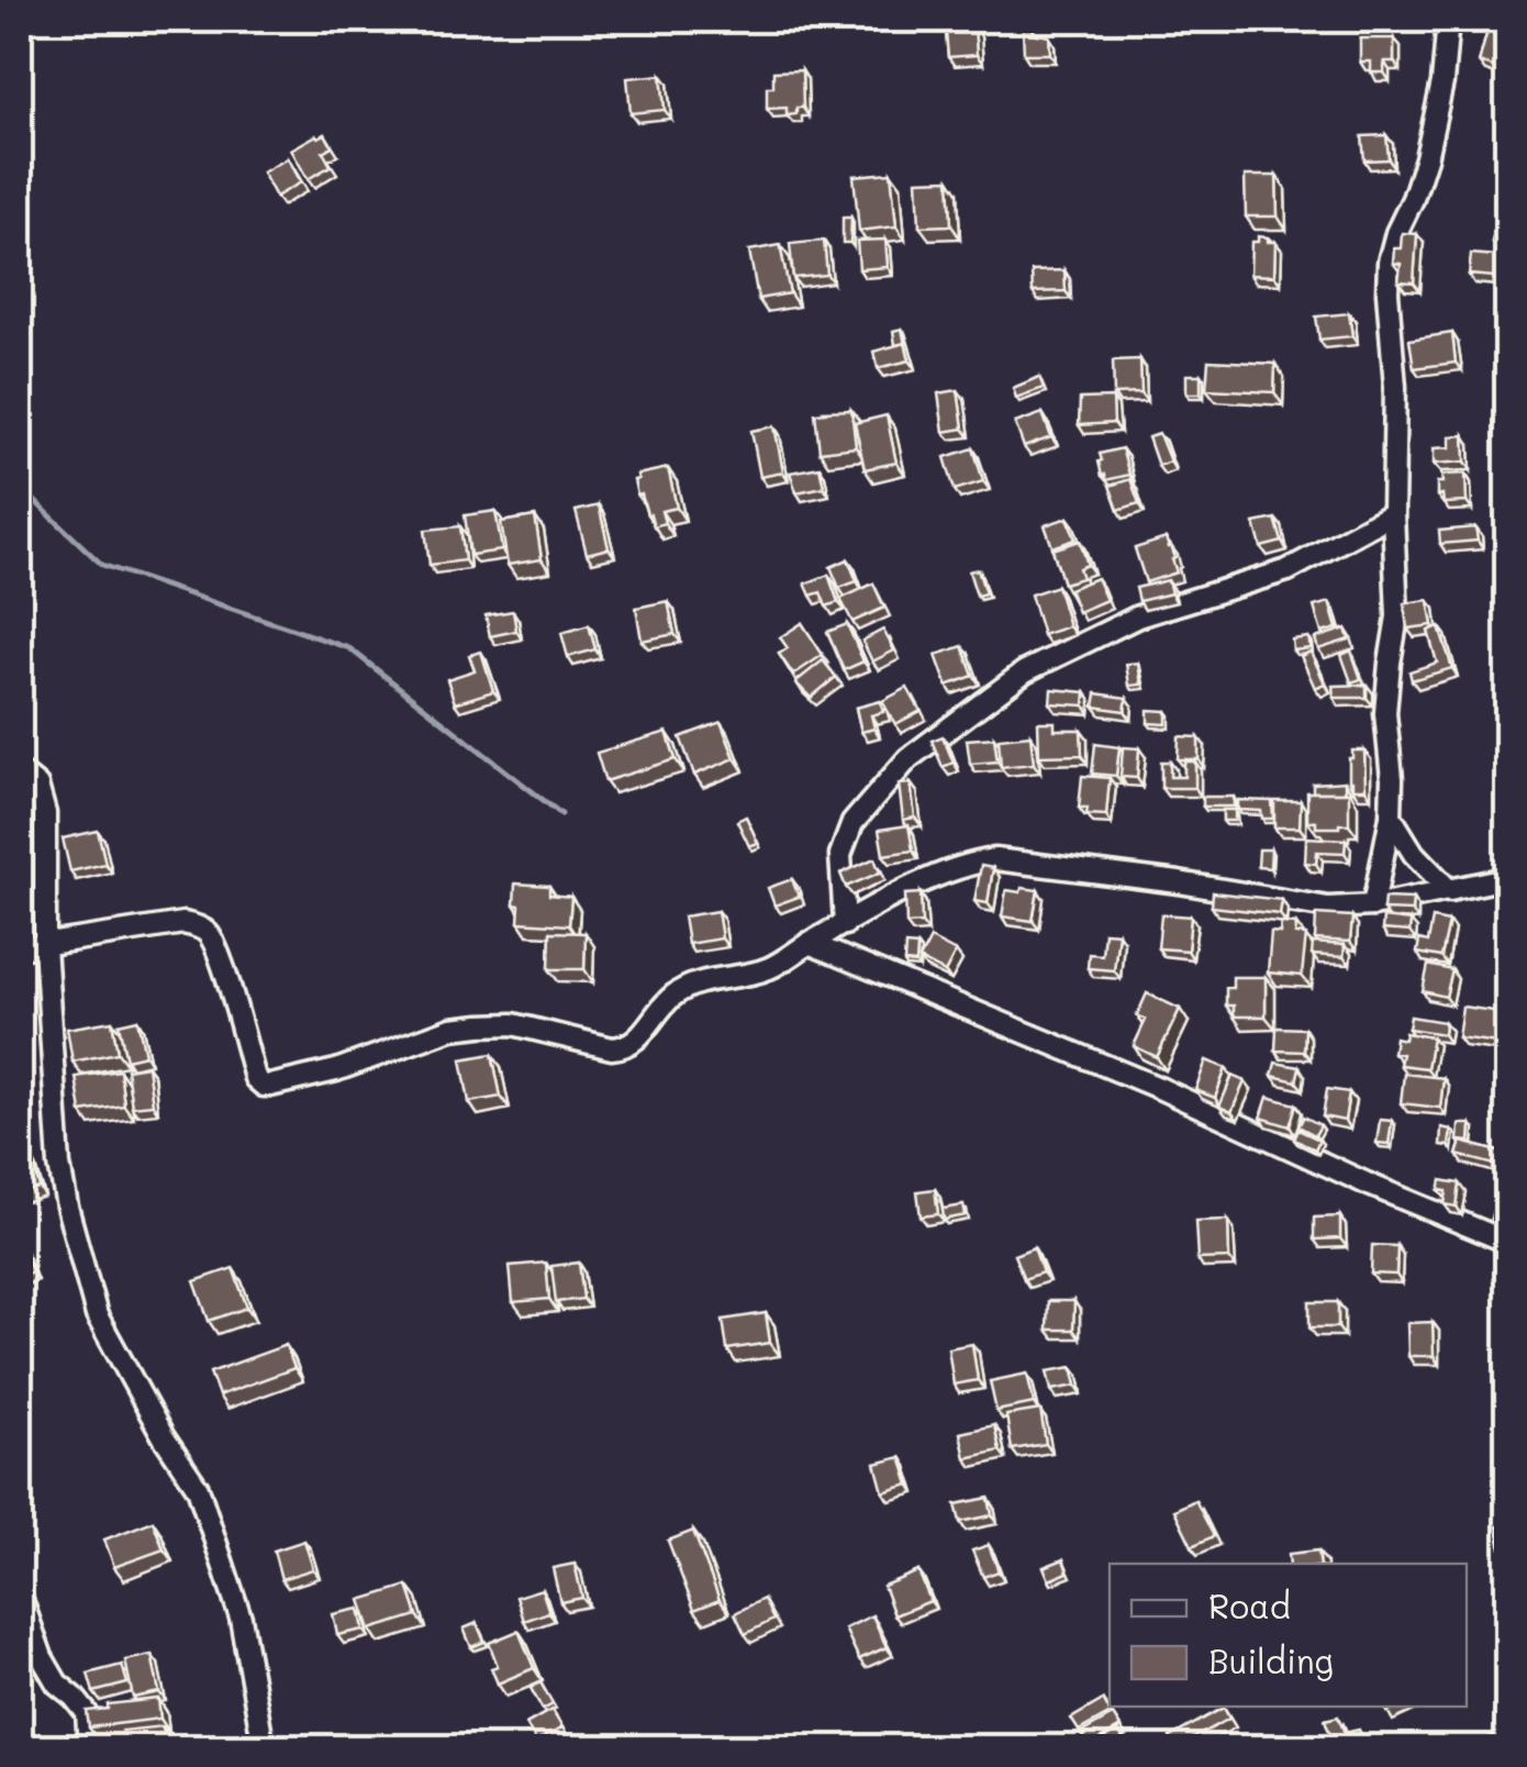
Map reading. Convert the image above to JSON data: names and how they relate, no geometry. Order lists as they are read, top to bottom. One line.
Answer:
{"legend":["Road","Building"]}
